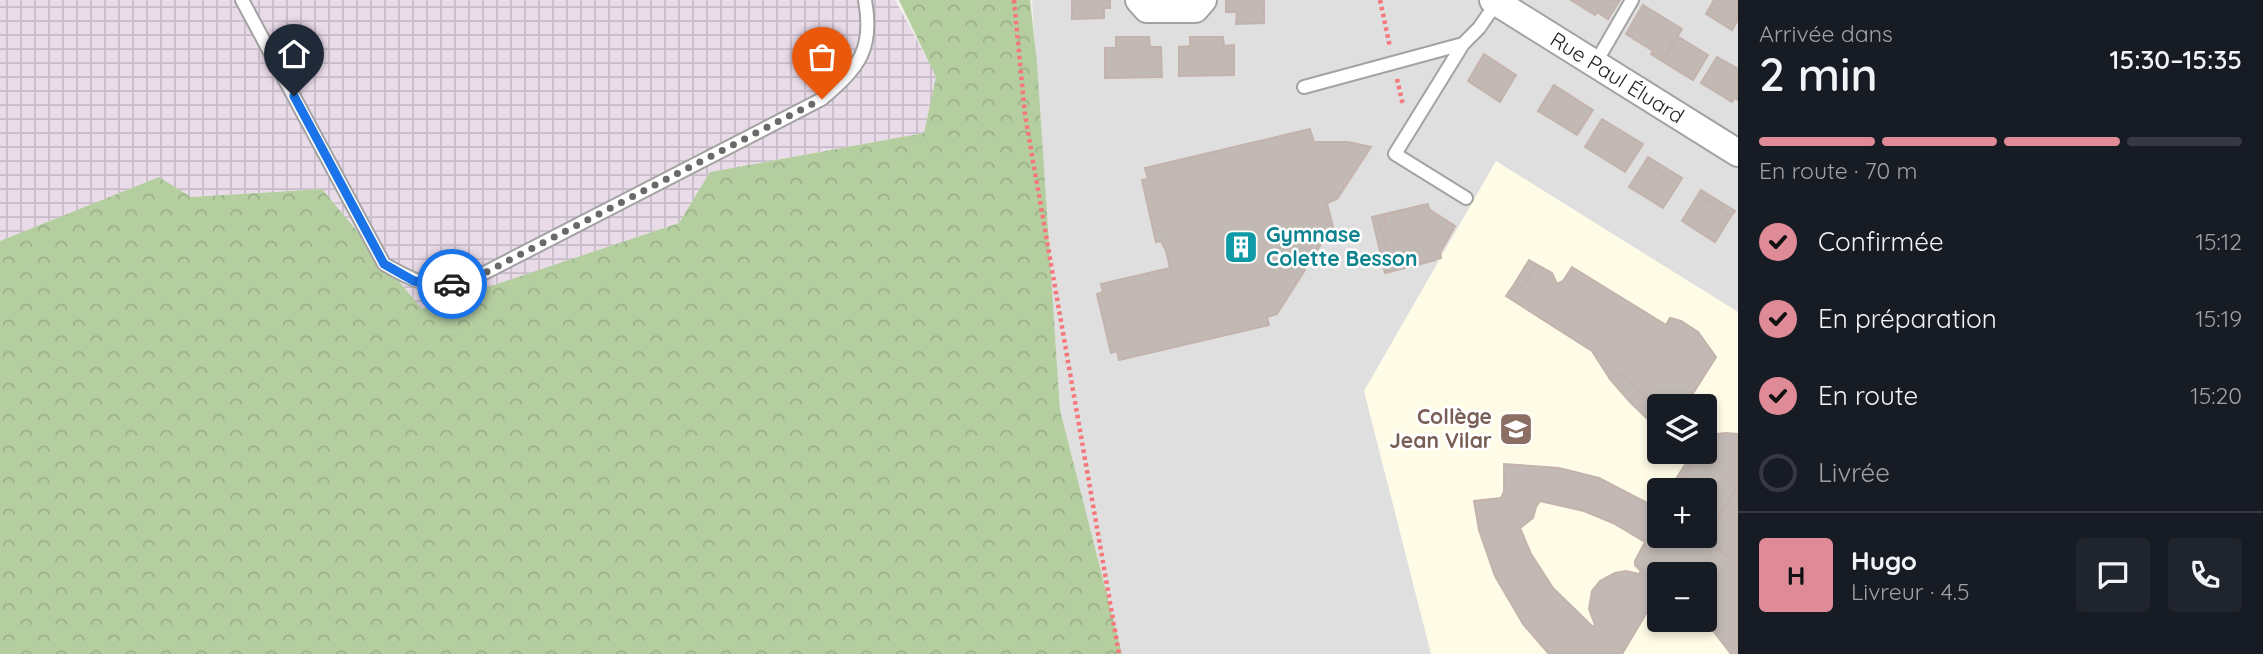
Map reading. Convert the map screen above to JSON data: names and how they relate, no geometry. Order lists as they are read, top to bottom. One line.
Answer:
{"streets":{"street":["Rue Paul Éluard"]},"places":{"building":["Gymnase Colette Besson"],"school or university":["Collège Jean Vilar"]},"page":{"heading":["2 min","Arrivée dans","15:30–15:35"],"panel":["Hugo","Livreur · 4.5"],"bar":"En route · 70 m","list":[["Confirmée","15:12"],["En préparation","15:19"],["En route","15:20"],"Livrée"],"map_buttons":["+","−"],"round":"H"}}
